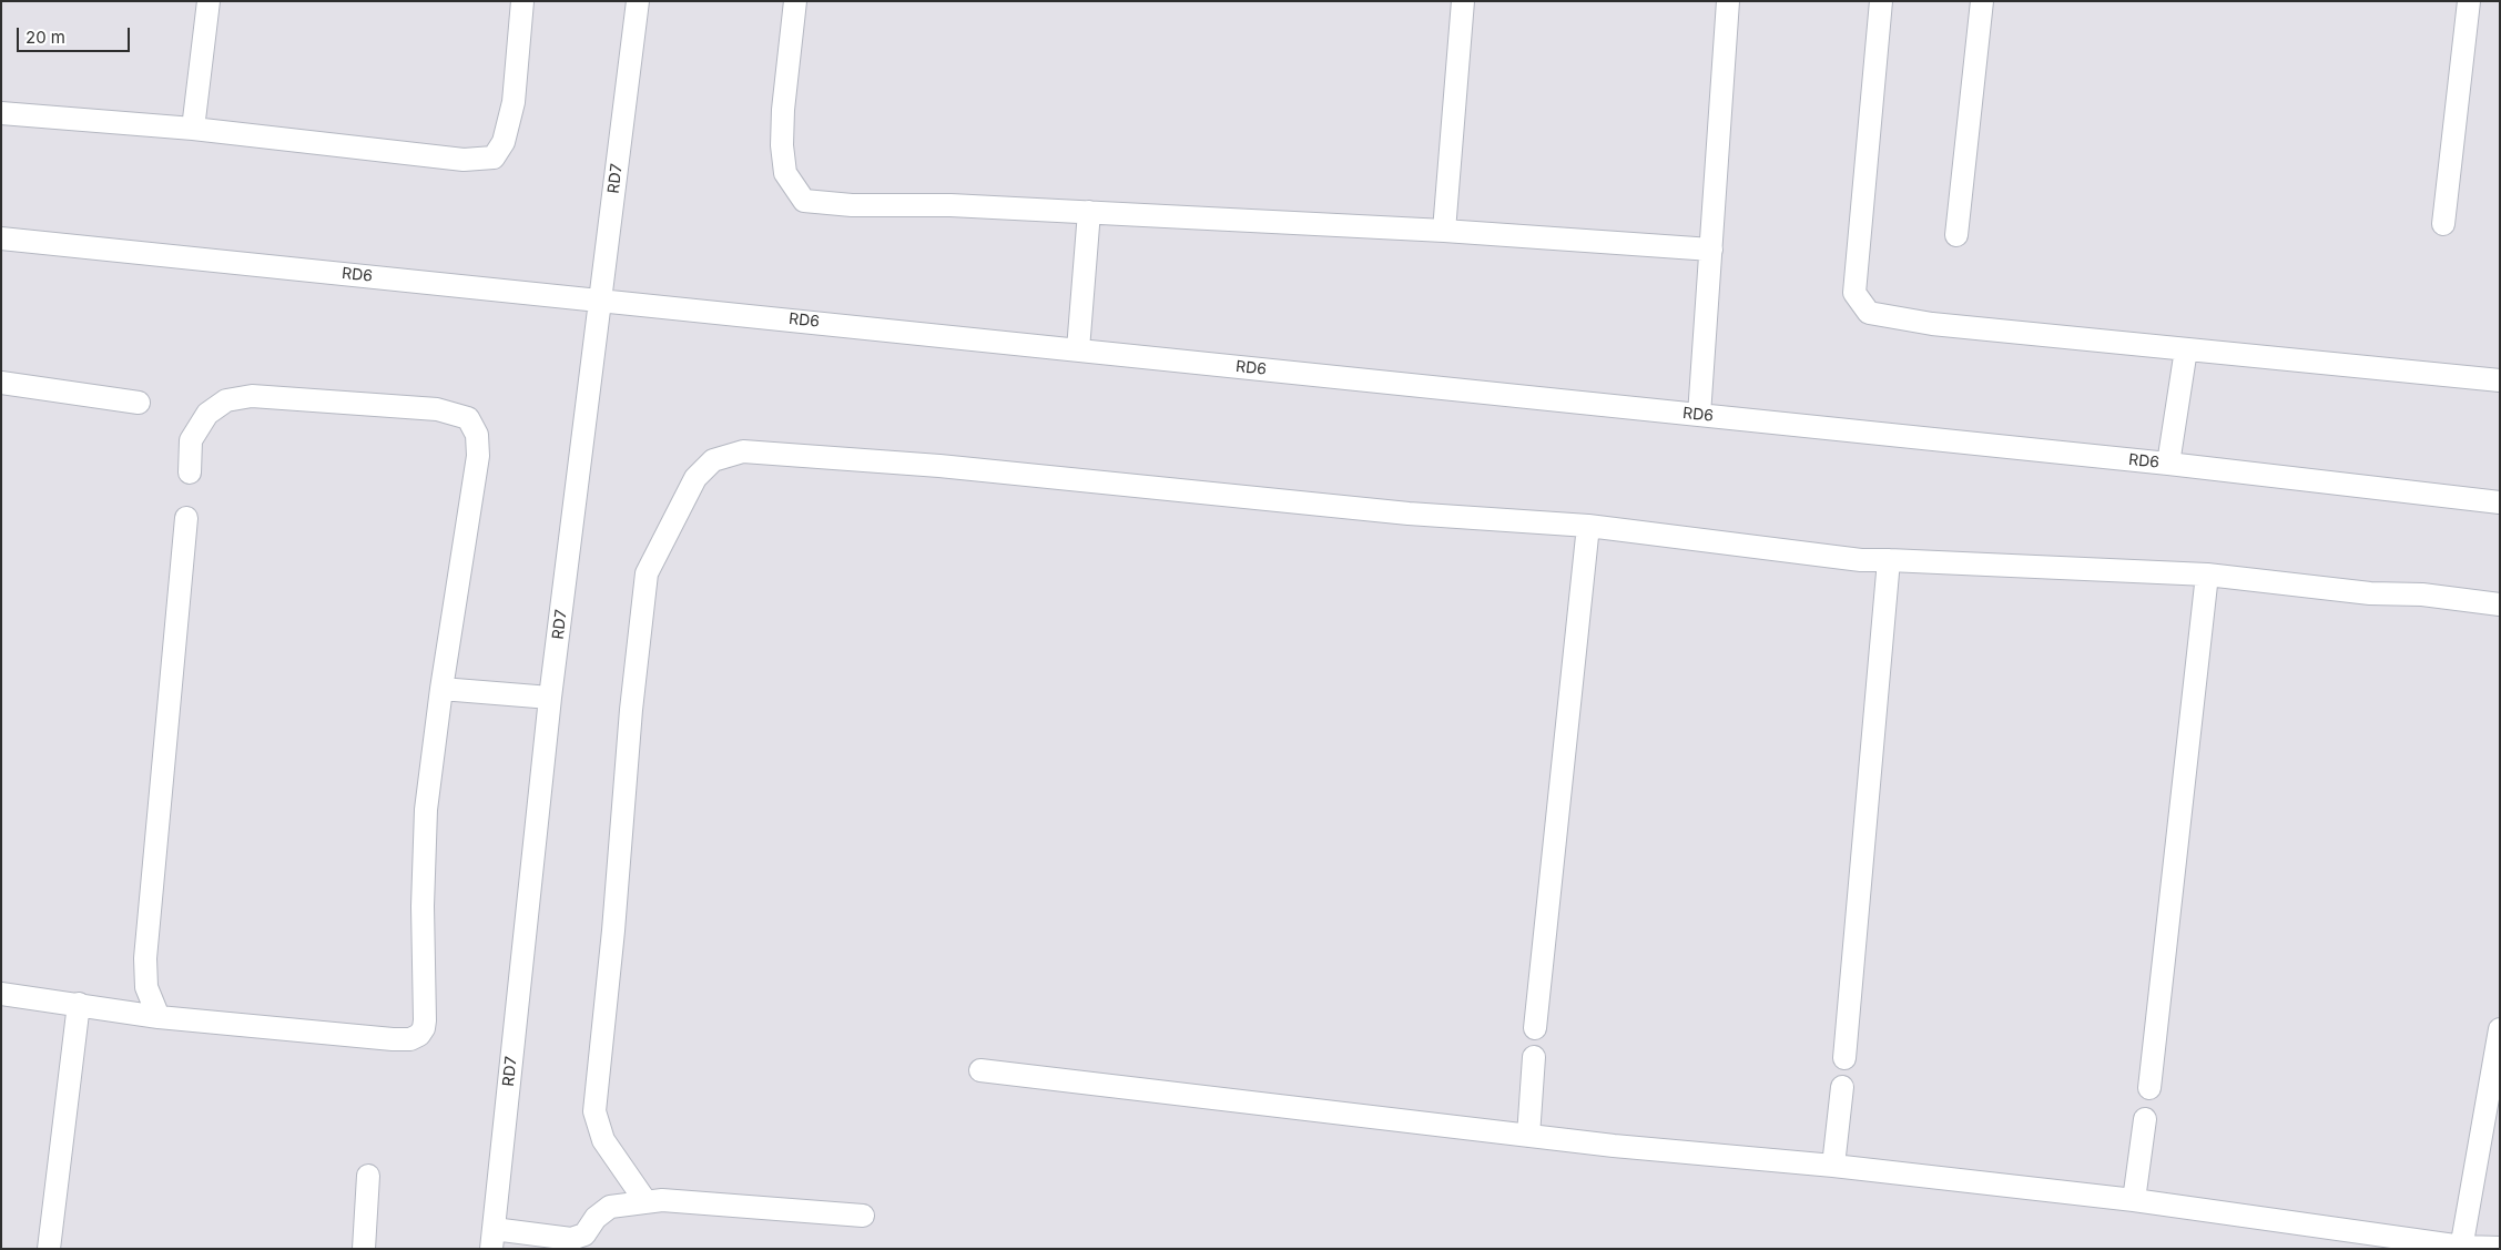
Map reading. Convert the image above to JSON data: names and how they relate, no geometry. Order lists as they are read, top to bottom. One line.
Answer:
{"streets":{"lane":["RD7","RD6"]},"crossings":[["RD7","RD6"]],"scale_bar":"20 m"}
